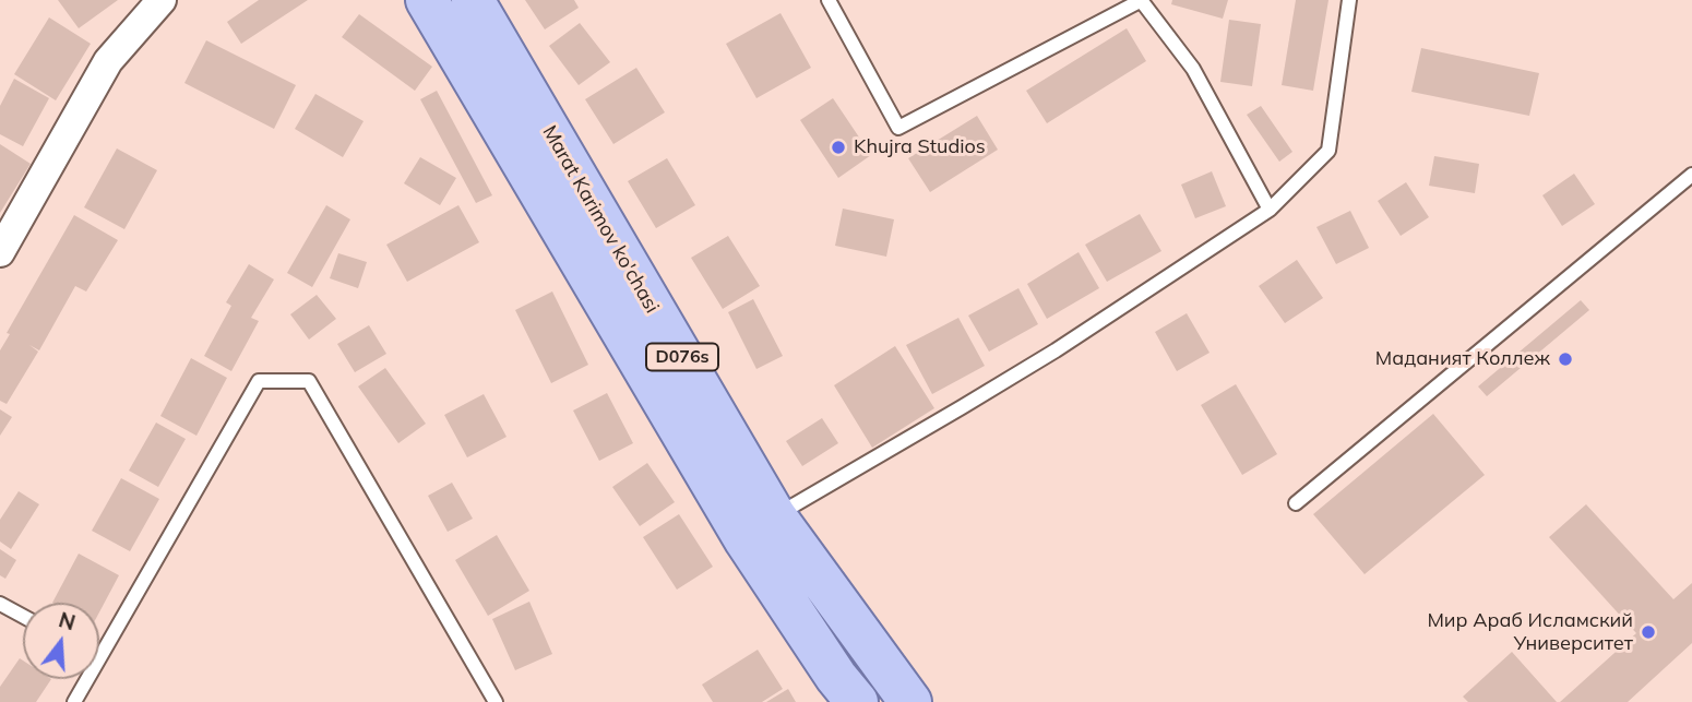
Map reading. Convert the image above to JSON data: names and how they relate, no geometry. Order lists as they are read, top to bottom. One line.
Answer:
{"streets":{"main road":["Marat Karimov ko'chasi","D076s"]},"places":["Khujra Studios","Маданият Коллеж","Мир Араб Исламский Университет"],"north":"top"}
